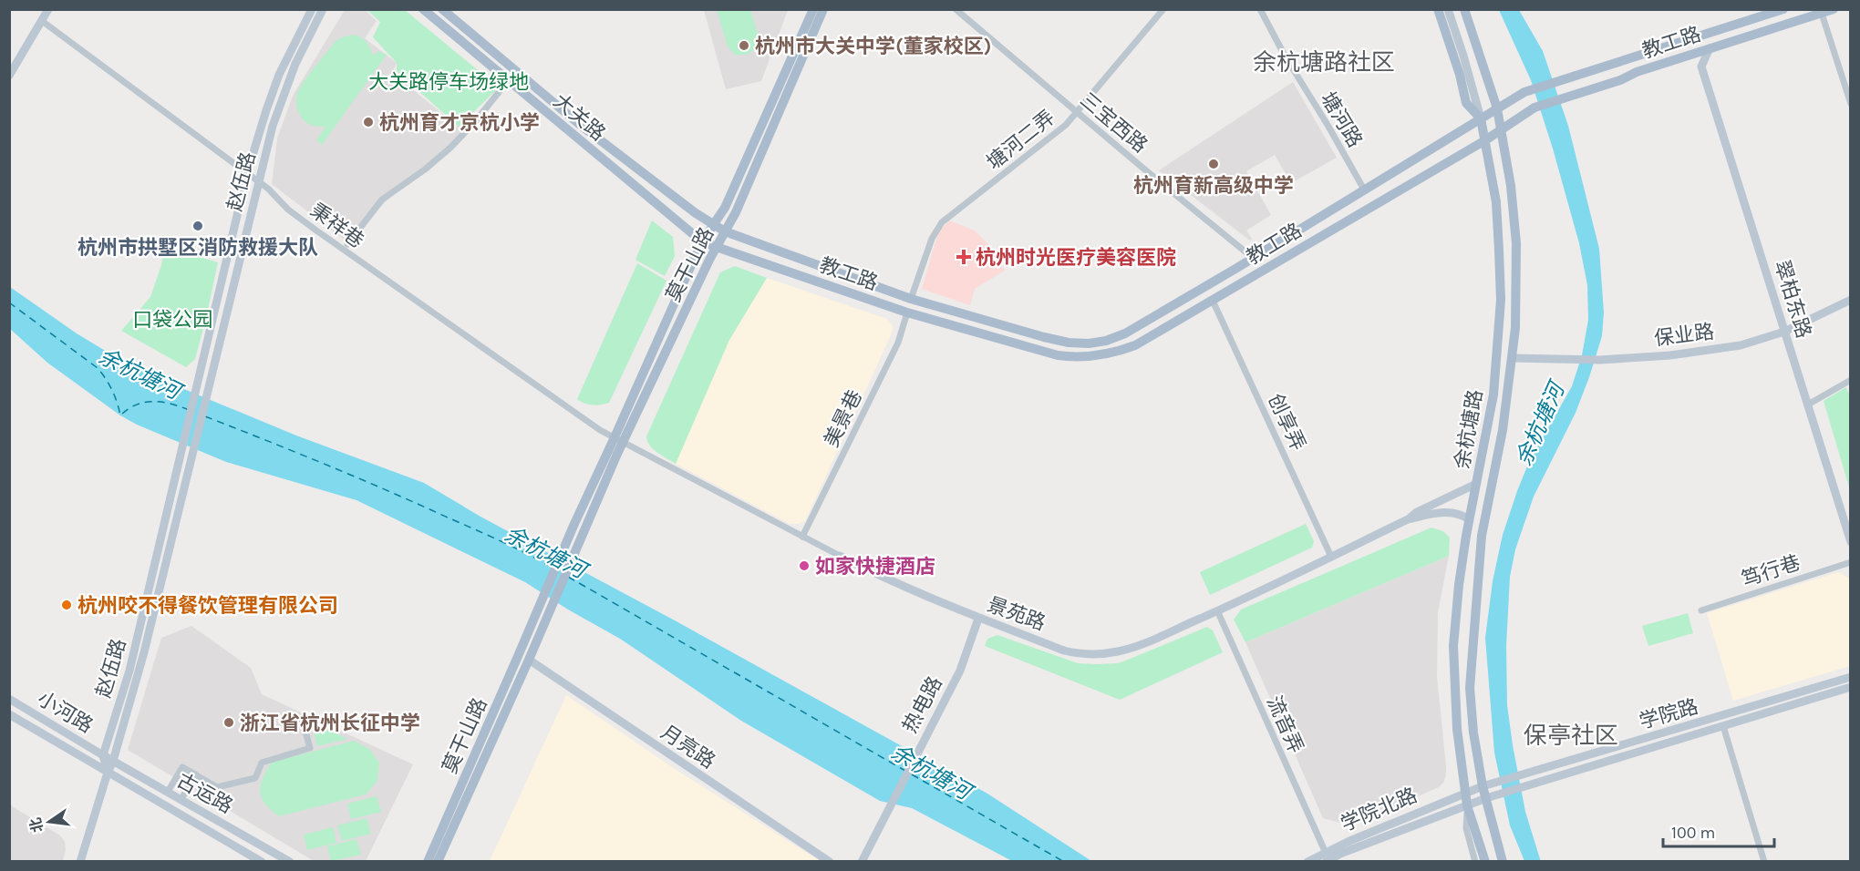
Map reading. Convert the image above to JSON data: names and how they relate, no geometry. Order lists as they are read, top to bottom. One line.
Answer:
{"streets":{"main road":["教工路","大关路","赵伍路","莫干山路","翠柏东路","保业路","余杭塘路","景苑路","热电路","小河路","学院路","月亮路","古运路","学院北路"],"street":["塘河路","三宝西路","塘河二弄","秉祥巷","美景巷","创享弄","笃行巷","流音弄"]},"crossings":[["教工路","大关路"],["教工路","塘河路"],["教工路","三宝西路"],["教工路","塘河二弄"],["教工路","莫干山路"],["教工路","美景巷"],["教工路","创享弄"],["教工路","余杭塘路"],["大关路","莫干山路"],["三宝西路","塘河二弄"],["赵伍路","秉祥巷"],["赵伍路","小河路"],["赵伍路","古运路"],["秉祥巷","莫干山路"],["秉祥巷","景苑路"],["莫干山路","景苑路"],["莫干山路","月亮路"],["翠柏东路","保业路"],["保业路","余杭塘路"],["美景巷","景苑路"],["创享弄","景苑路"],["余杭塘路","景苑路"],["余杭塘路","学院路"],["余杭塘路","学院北路"],["景苑路","热电路"],["景苑路","流音弄"],["小河路","古运路"],["学院路","学院北路"],["流音弄","学院北路"]],"districts":["余杭塘路社区","保亭社区"],"water":["余杭塘河"],"parks":["大关路停车场绿地","口袋公园"],"places":{"other":["杭州市大关中学(董家校区)","杭州育才京杭小学","杭州育新高级中学","杭州市拱墅区消防救援大队","如家快捷酒店","杭州咬不得餐饮管理有限公司","浙江省杭州长征中学"],"health":["杭州时光医疗美容医院"]},"scale_bar":"100 m","north":"left"}
